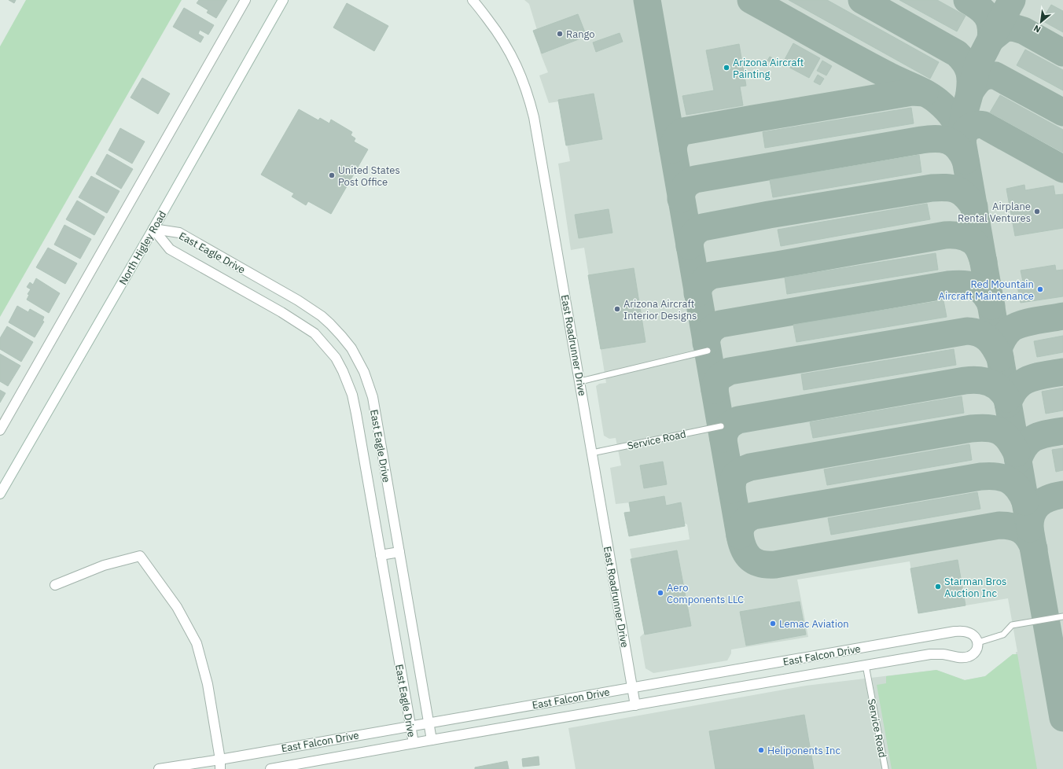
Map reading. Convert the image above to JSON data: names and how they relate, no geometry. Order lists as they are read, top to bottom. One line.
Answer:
{"streets":{"street":["North Higley Road","East Eagle Drive","East Roadrunner Drive","East Falcon Drive"],"lane":["Service Road"]},"crossings":[["North Higley Road","East Eagle Drive"],["East Eagle Drive","East Falcon Drive"],["East Roadrunner Drive","Service Road"],["East Roadrunner Drive","East Falcon Drive"],["Service Road","East Falcon Drive"]],"places":["Rango","Arizona Aircraft Painting","United States Post Office","Airplane Rental Ventures","Red Mountain Aircraft Maintenance","Arizona Aircraft Interior Designs","Starman Bros Auction Inc","Aero Components LLC","Lemac Aviation","Heliponents Inc"],"north":"bottom left"}
